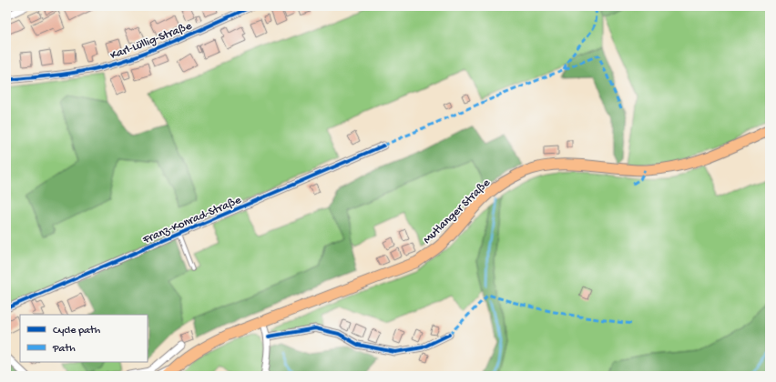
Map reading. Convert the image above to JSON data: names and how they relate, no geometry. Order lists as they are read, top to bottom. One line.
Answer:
{"streets":{"main road":["Mutlanger Straße"],"street":["Karl-Lüllig-Straße","Franz-Konrad-Straße"]},"legend":["Cycle path","Path"]}
